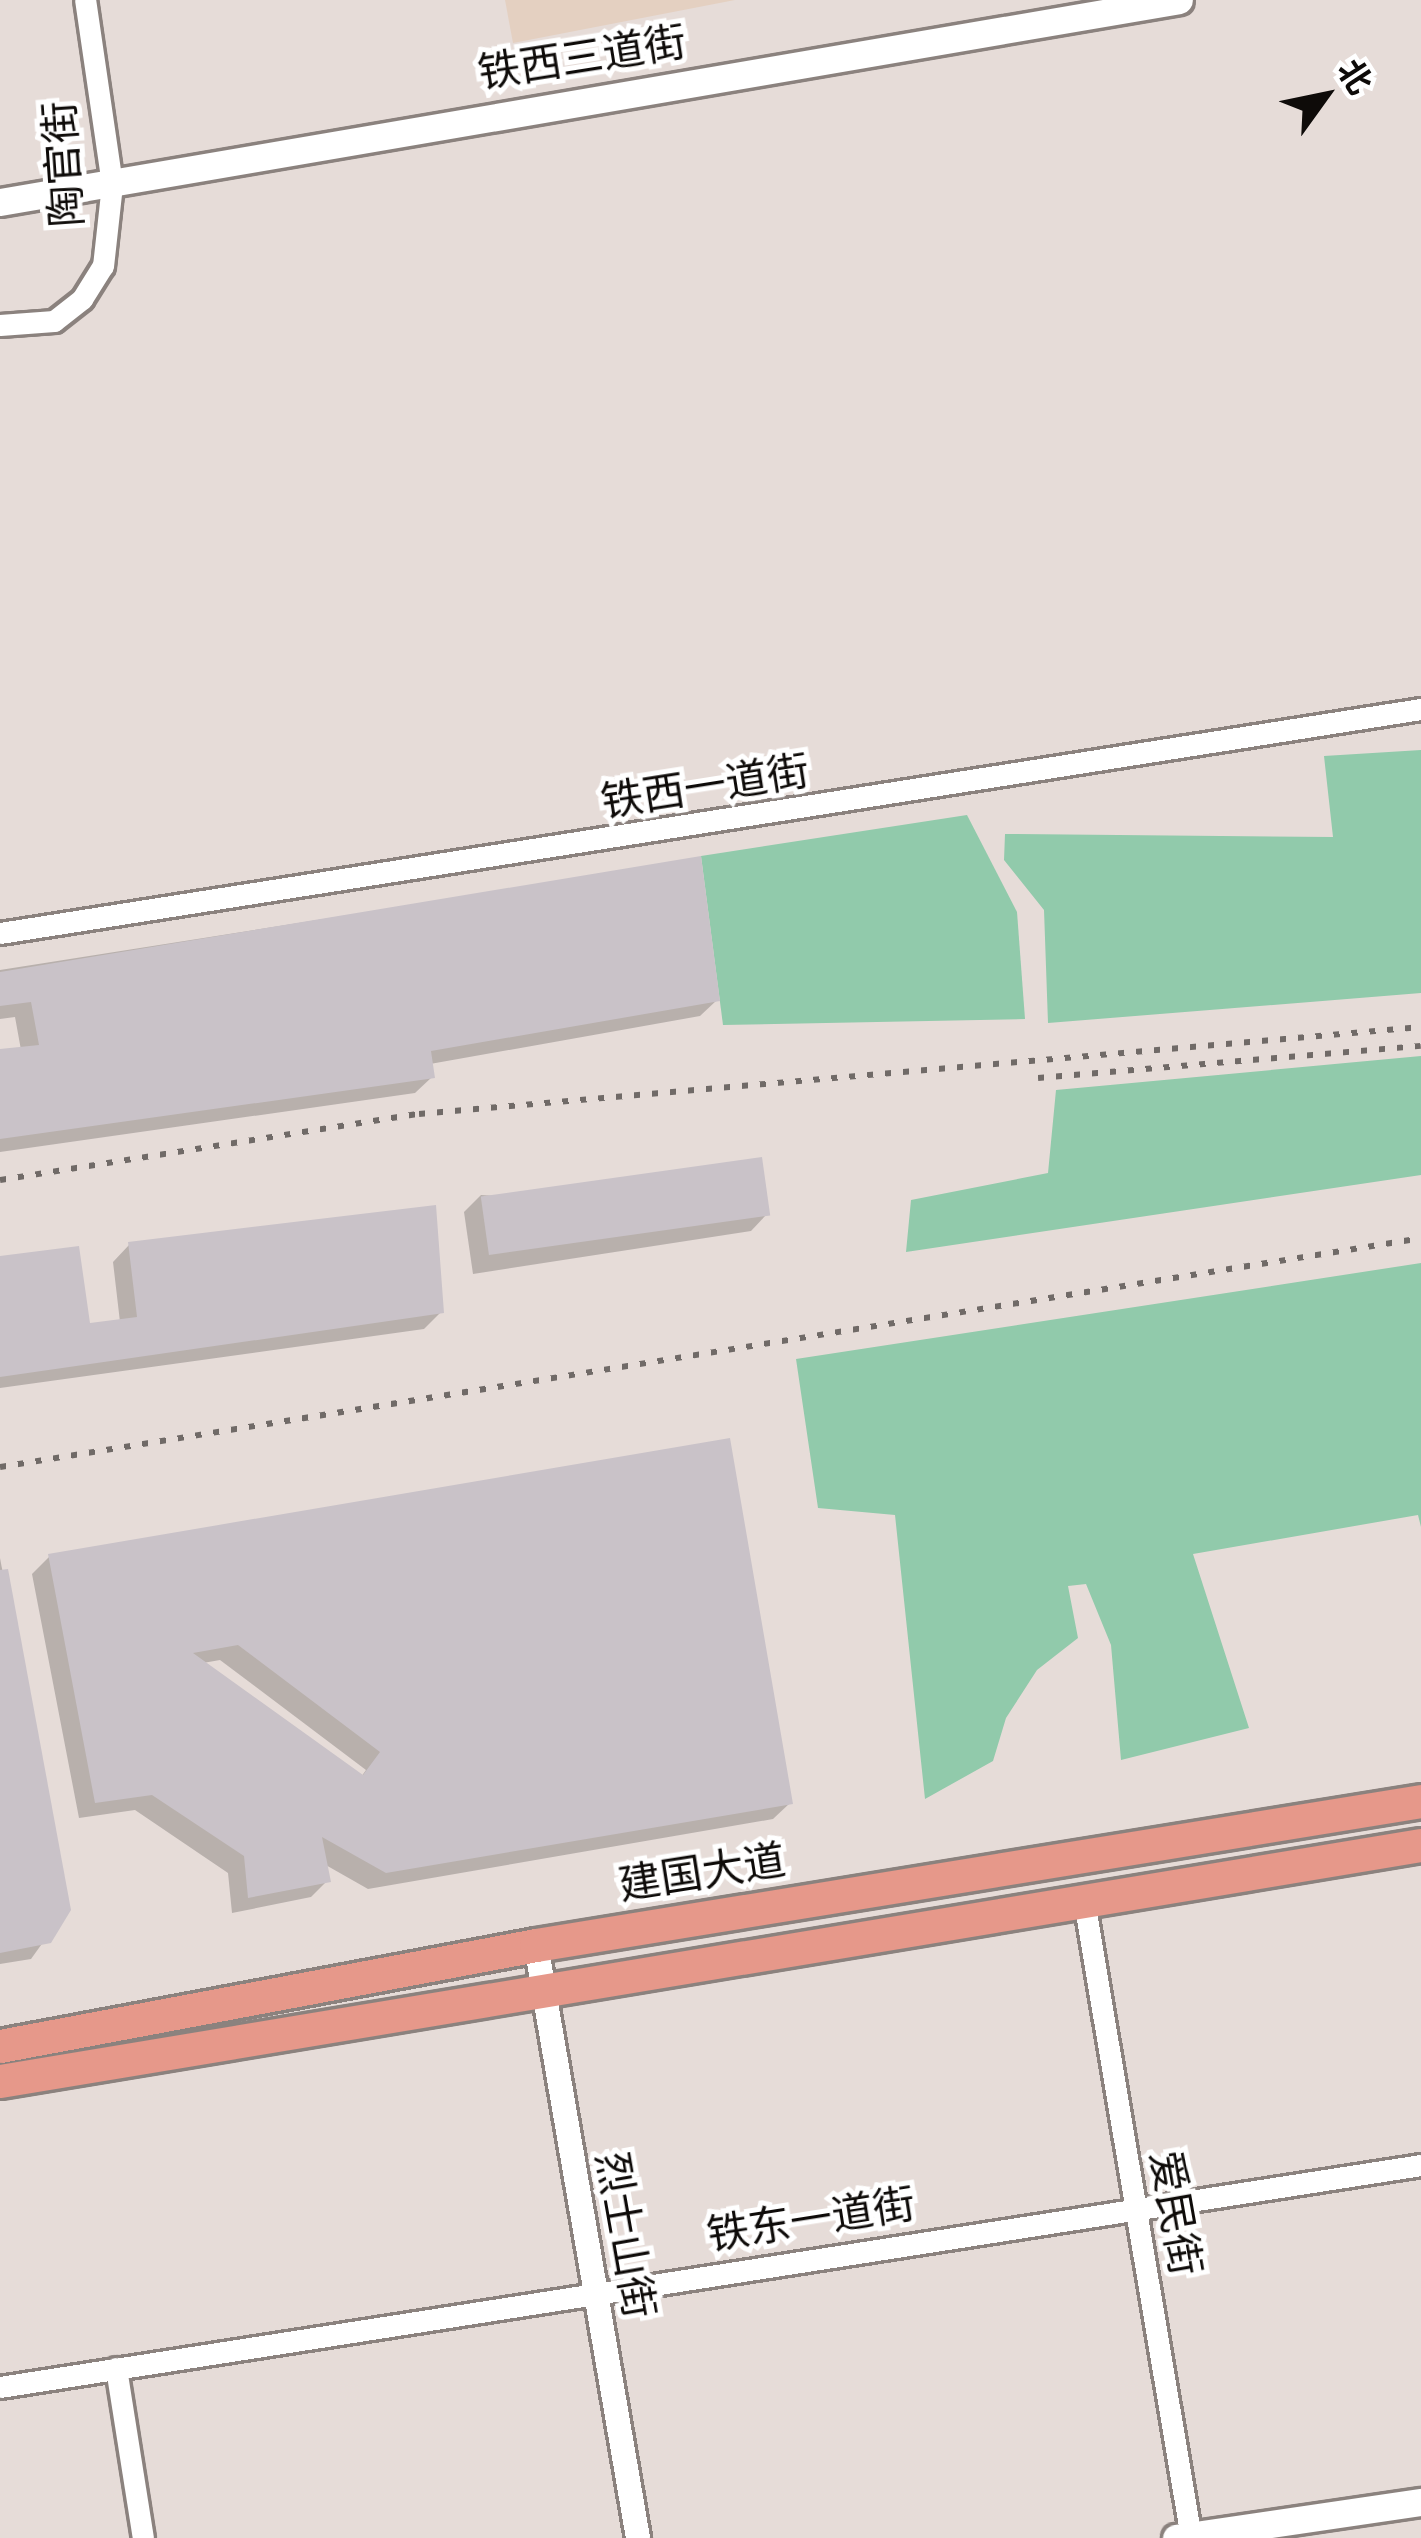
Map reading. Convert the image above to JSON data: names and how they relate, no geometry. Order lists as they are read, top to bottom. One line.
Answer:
{"streets":{"highway":["建国大道"],"main road":["铁西三道街"],"street":["陶官街","铁西一道街","爱民街","铁东一道街","烈士山街"]},"crossings":[["铁西三道街","陶官街"],["建国大道","烈士山街"],["爱民街","铁东一道街"],["铁东一道街","烈士山街"]],"north":"top right"}
